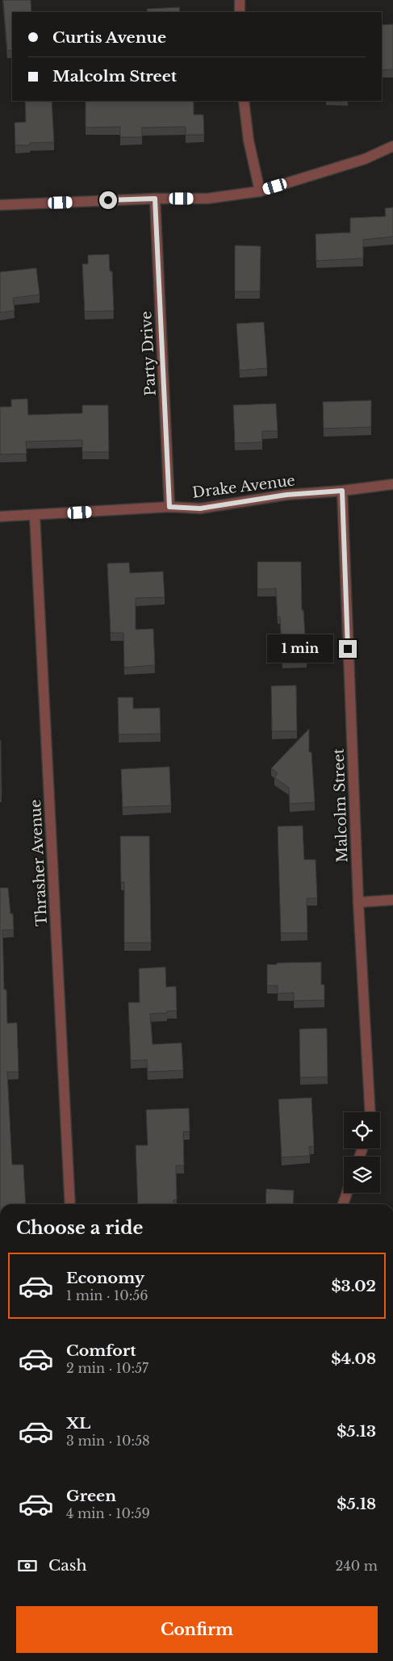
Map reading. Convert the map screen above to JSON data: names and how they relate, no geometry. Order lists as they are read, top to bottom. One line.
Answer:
{"streets":{"street":["Party Drive","Drake Avenue","Malcolm Street","Thrasher Avenue"]},"crossings":[["Party Drive","Drake Avenue"],["Drake Avenue","Malcolm Street"],["Drake Avenue","Thrasher Avenue"]],"page":{"banner":["Curtis Avenue","Malcolm Street"],"bubble":"1 min","heading":"Choose a ride","list":[{"name":"Economy","note":"1 min · 10:56","value":"$3.02"},{"name":"Comfort","note":"2 min · 10:57","value":"$4.08"},{"name":"XL","note":"3 min · 10:58","value":"$5.13"},{"name":"Green","note":"4 min · 10:59","value":"$5.18"}],"pay":["Cash","240 m"],"buttons":"Confirm"}}
